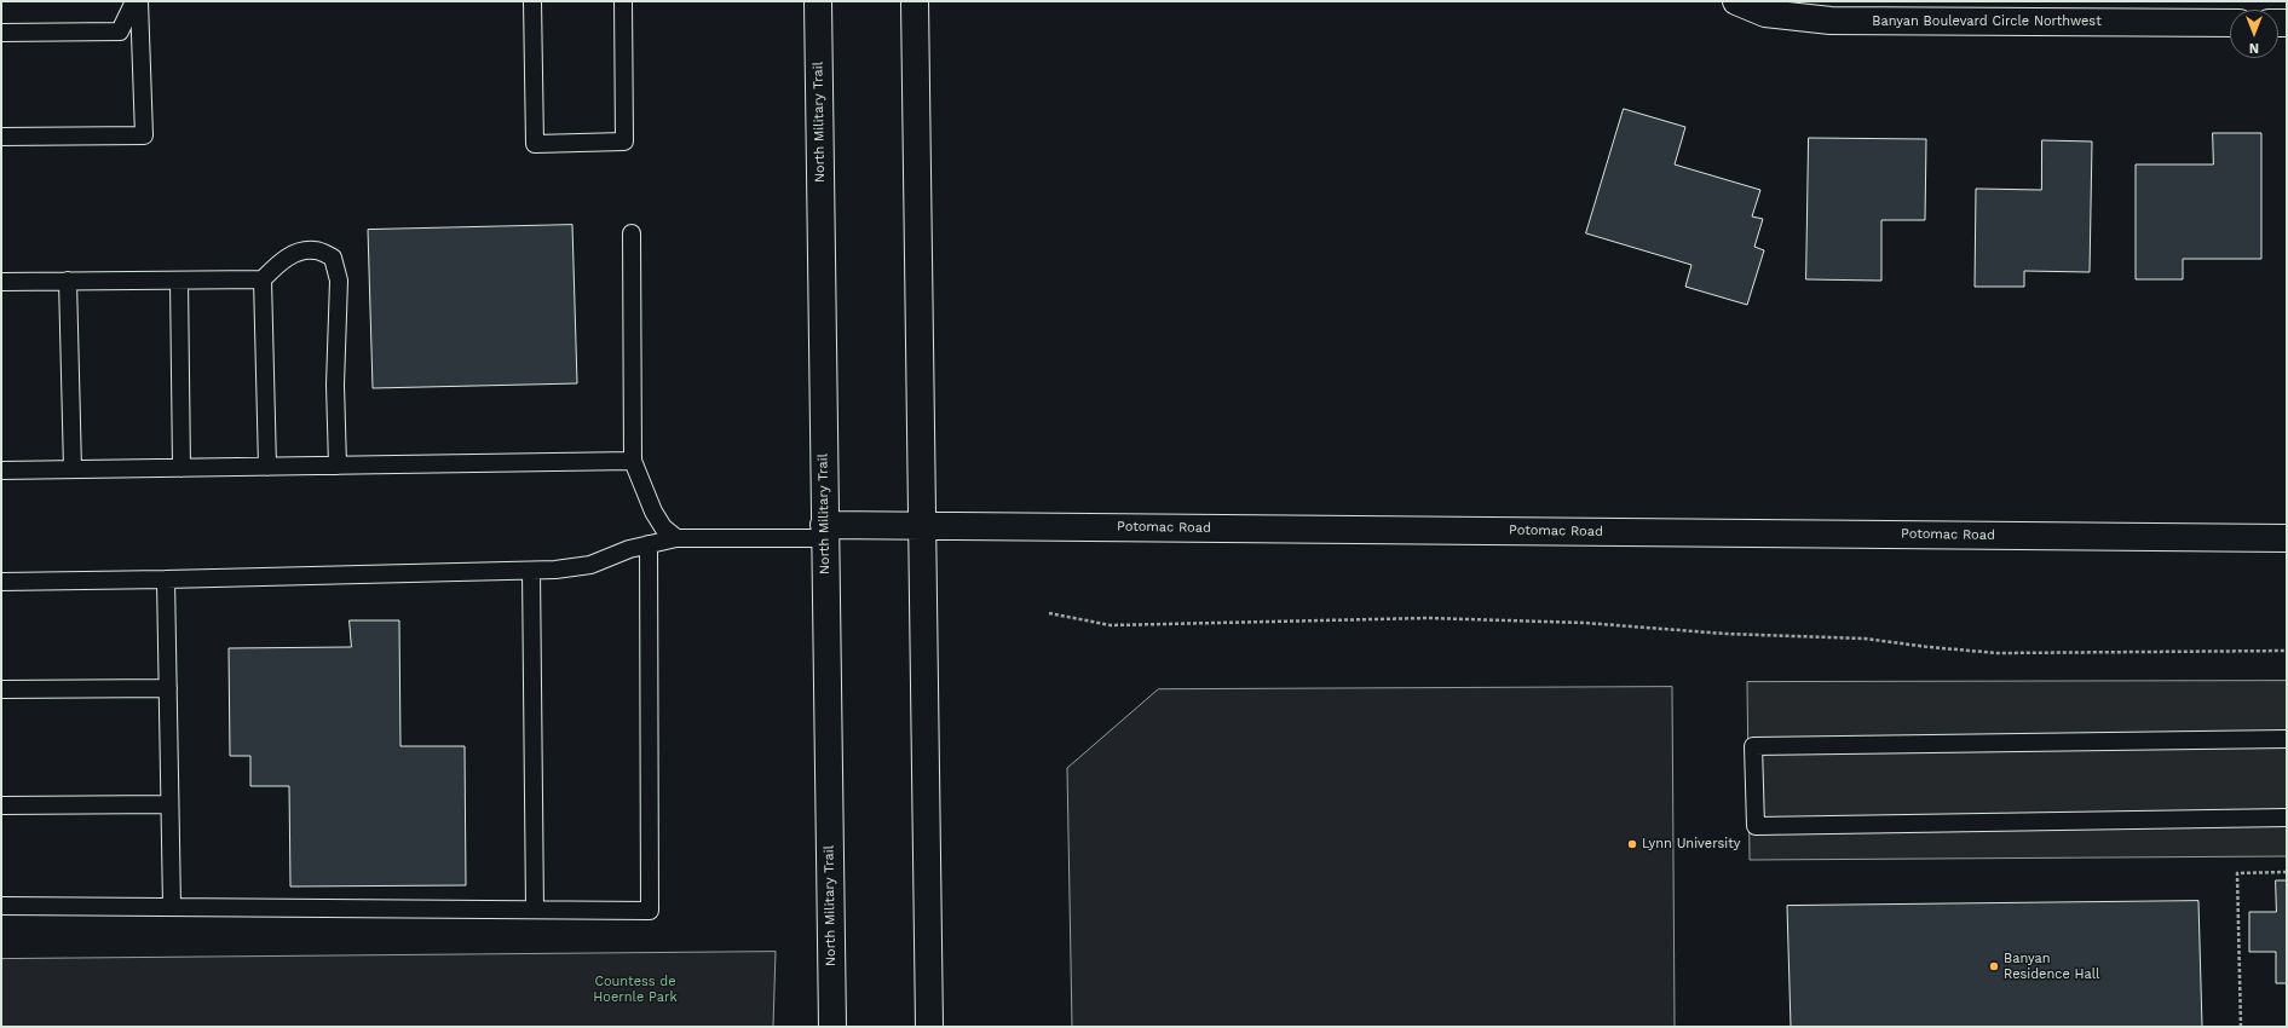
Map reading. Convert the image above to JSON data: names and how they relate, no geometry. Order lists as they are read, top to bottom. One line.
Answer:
{"streets":{"main road":["Banyan Boulevard Circle Northwest","North Military Trail","Potomac Road"]},"crossings":[["North Military Trail","Potomac Road"]],"parks":["Countess de Hoernle Park"],"places":["Lynn University","Banyan Residence Hall"],"north":"bottom"}
